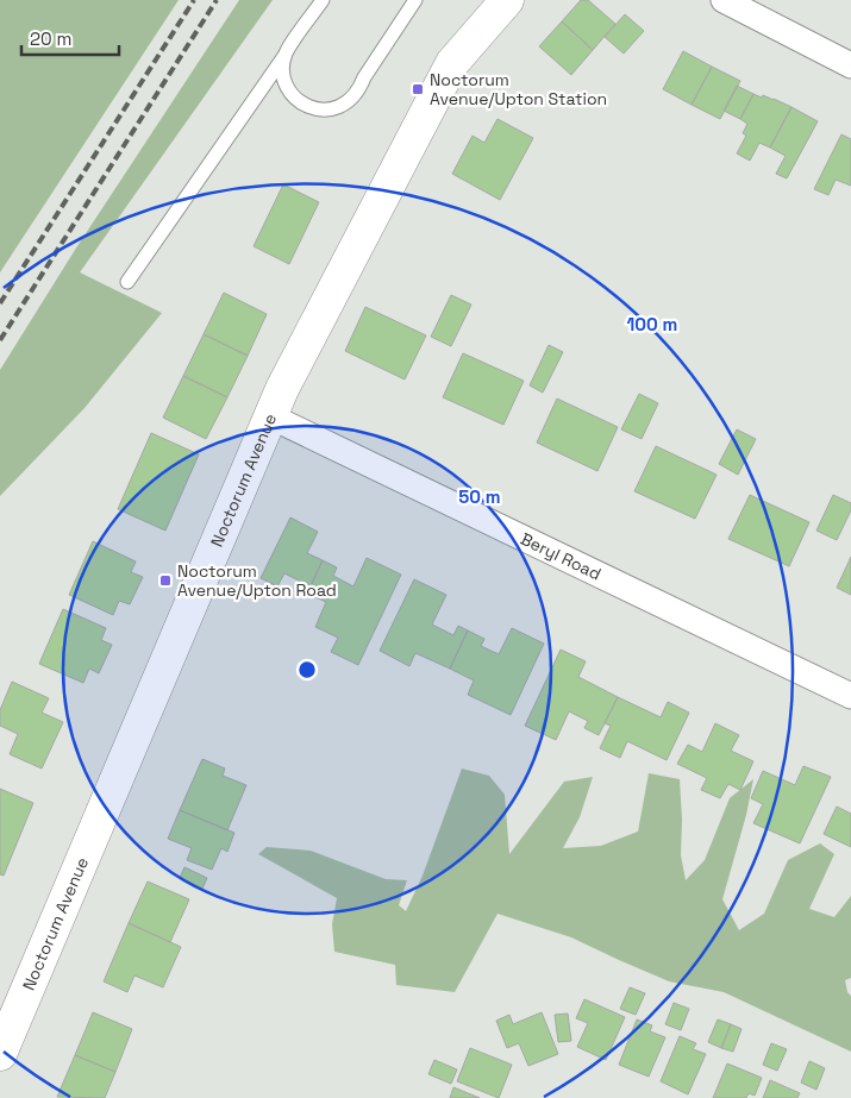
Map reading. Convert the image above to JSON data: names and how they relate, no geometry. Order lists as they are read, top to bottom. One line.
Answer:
{"streets":{"street":["Noctorum Avenue","Beryl Road"]},"crossings":[["Noctorum Avenue","Beryl Road"]],"places":{"transit":["Noctorum Avenue/Upton Station","Noctorum Avenue/Upton Road"]},"scale_bar":"20 m","rings":["100 m","50 m"]}
